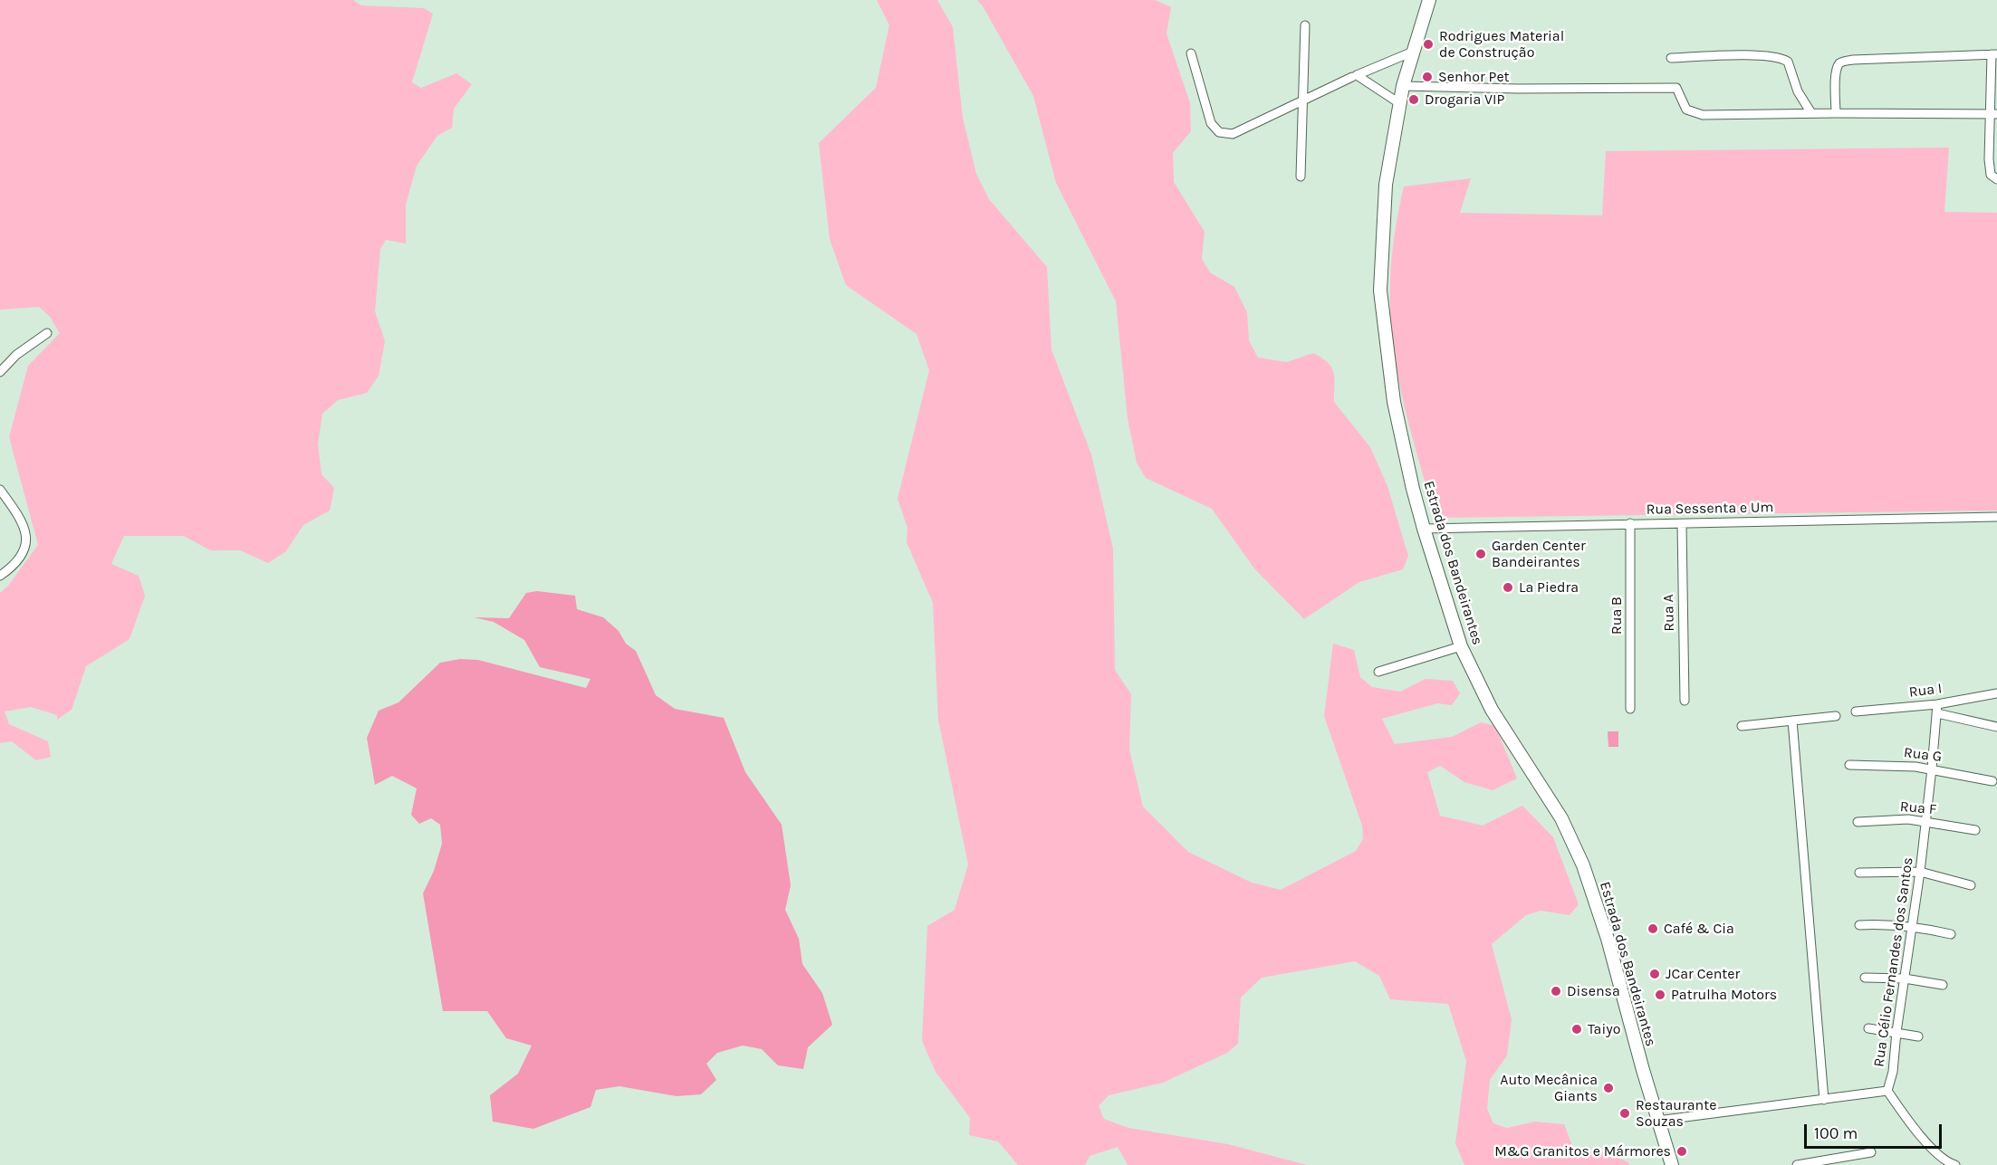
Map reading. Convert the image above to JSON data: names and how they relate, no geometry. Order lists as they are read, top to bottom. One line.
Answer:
{"streets":{"main road":["Estrada dos Bandeirantes"],"street":["Rua Sessenta e Um","Rua A","Rua B","Rua I","Rua G","Rua F","Rua Célio Fernandes dos Santos"]},"crossings":[["Rua Sessenta e Um","Estrada dos Bandeirantes"],["Rua Sessenta e Um","Rua A"],["Rua Sessenta e Um","Rua B"],["Rua I","Rua Célio Fernandes dos Santos"],["Rua G","Rua Célio Fernandes dos Santos"],["Rua F","Rua Célio Fernandes dos Santos"]],"places":["Rodrigues Material de Construção","Senhor Pet","Drogaria VIP","Garden Center Bandeirantes","La Piedra","Café & Cia","JCar Center","Disensa","Patrulha Motors","Taiyo","Auto Mecânica Giants","Restaurante Souzas","M&G Granitos e Mármores"],"scale_bar":"100 m"}
